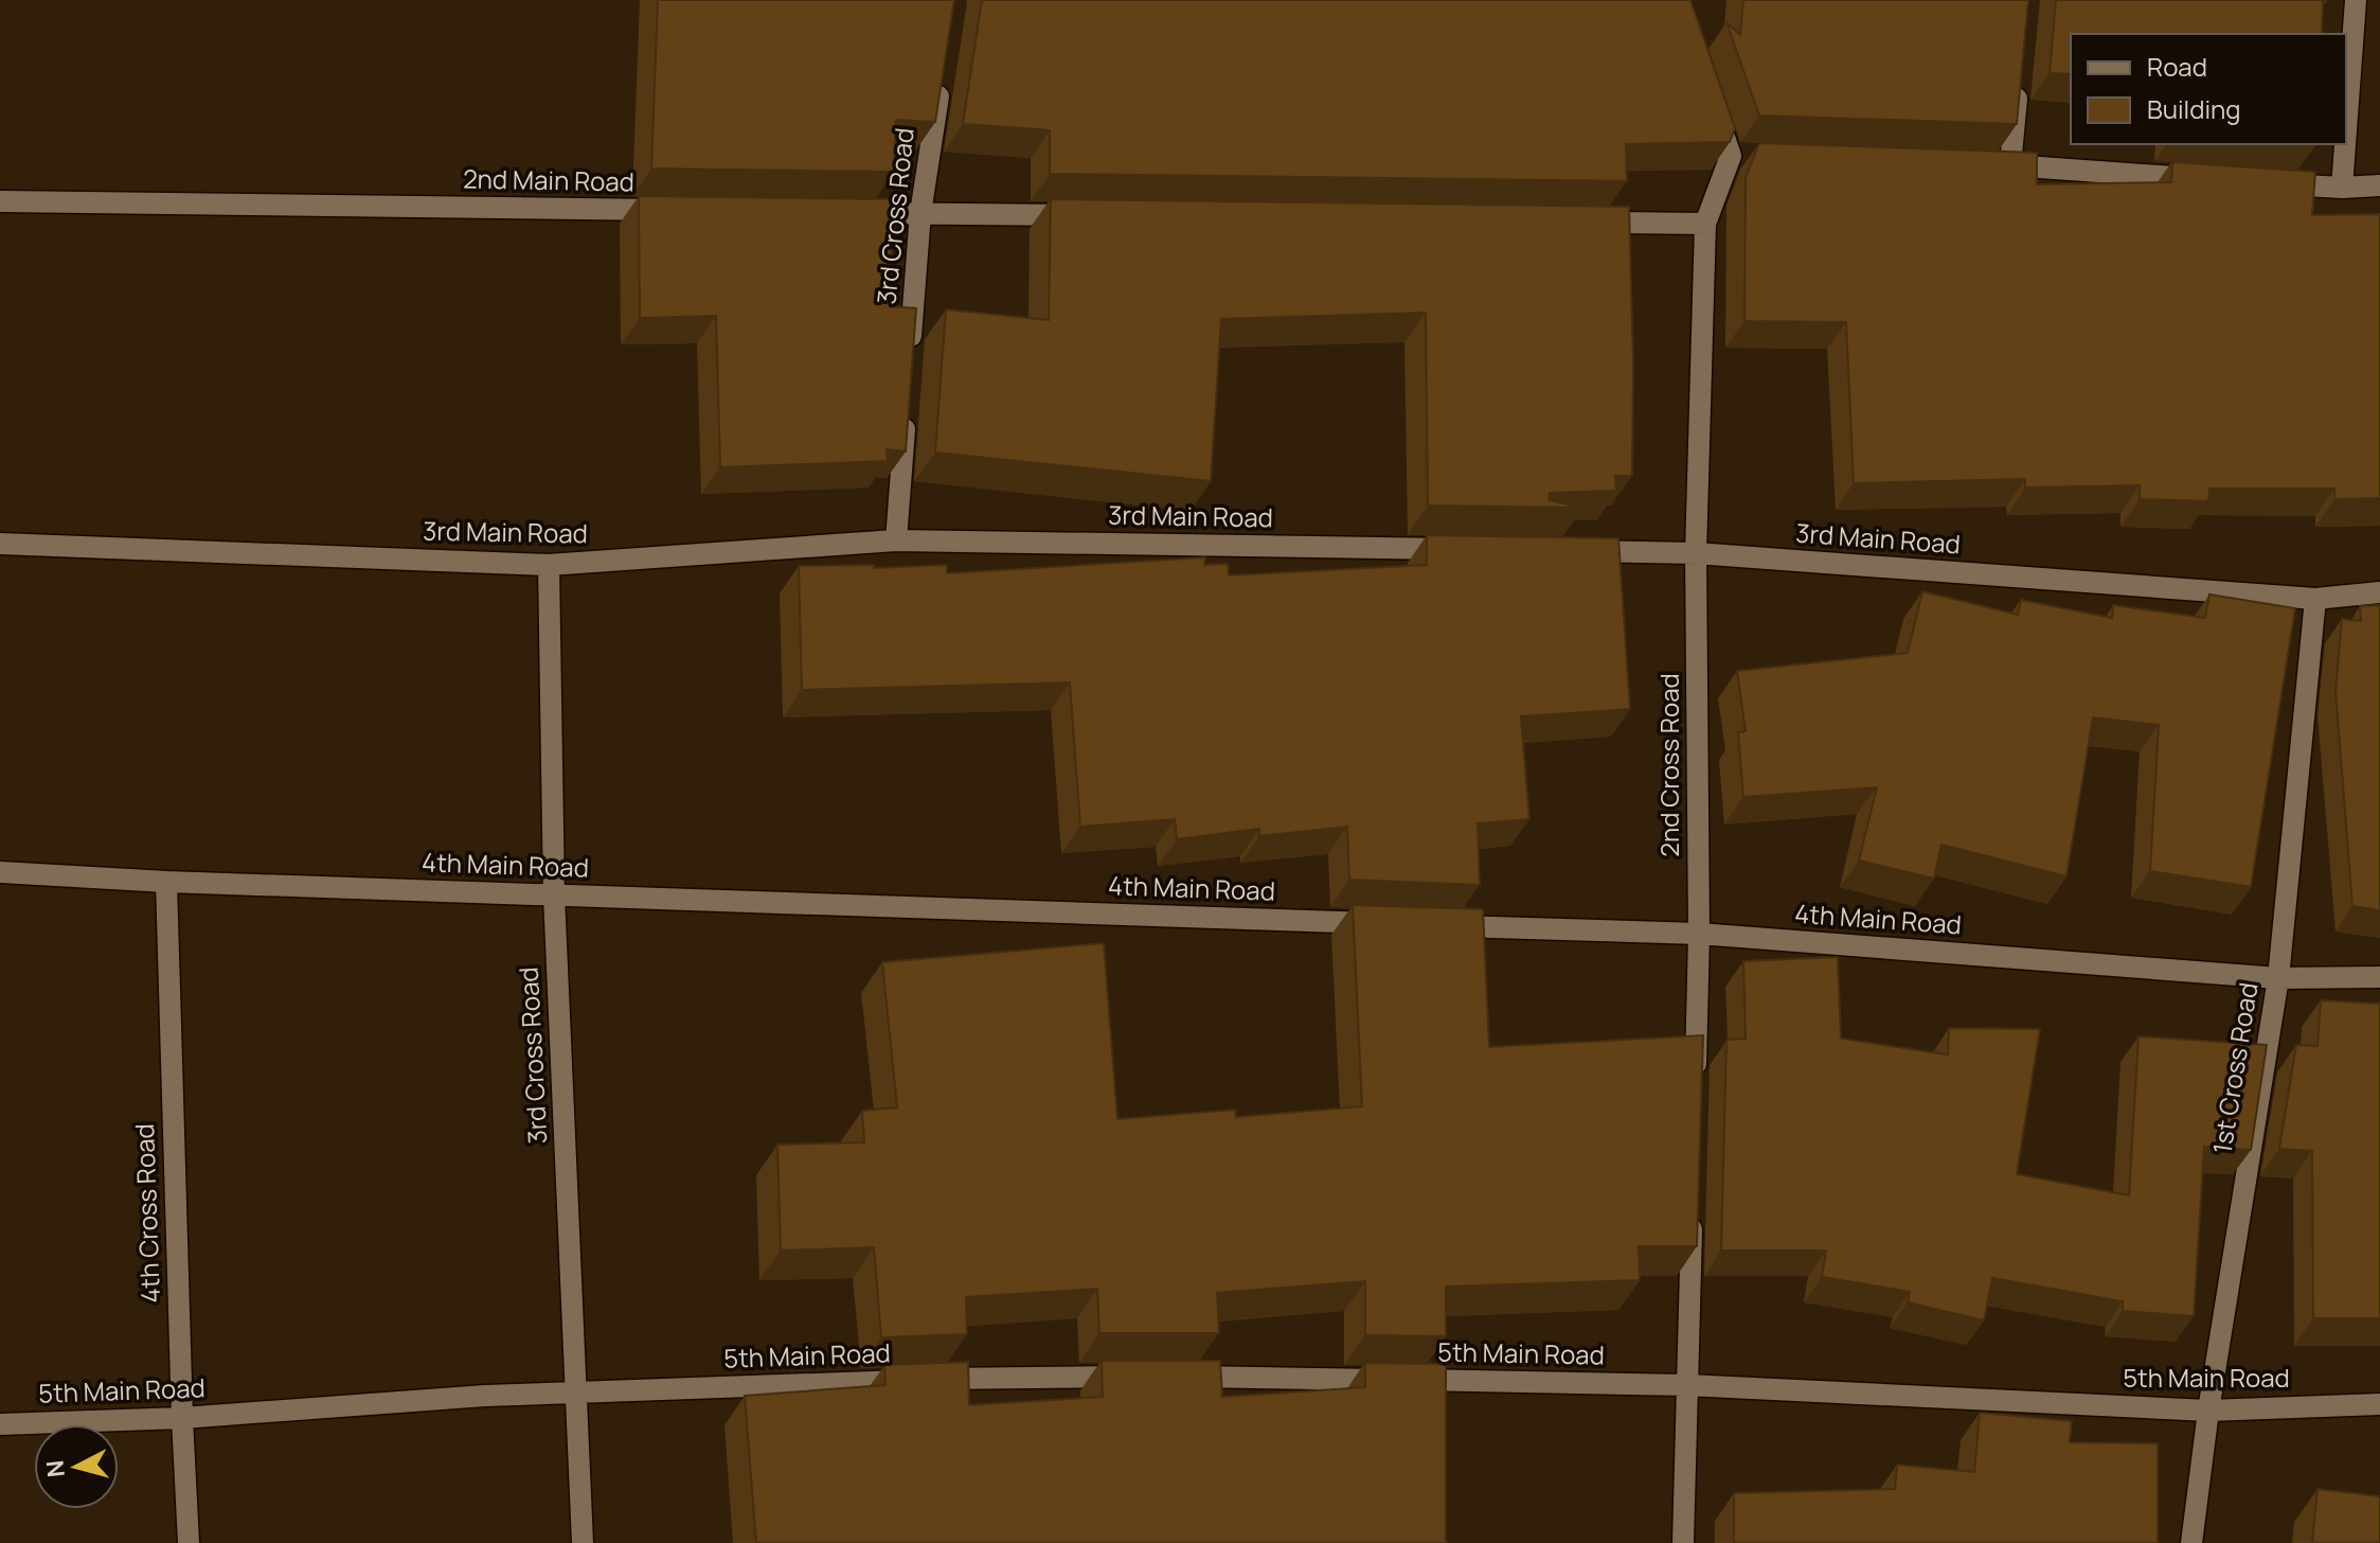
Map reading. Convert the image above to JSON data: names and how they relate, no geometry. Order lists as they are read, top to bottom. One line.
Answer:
{"streets":{"street":["2nd Main Road","3rd Cross Road","3rd Main Road","2nd Cross Road","4th Main Road","1st Cross Road","4th Cross Road","5th Main Road"]},"crossings":[["3rd Cross Road","3rd Main Road"],["3rd Cross Road","4th Main Road"],["3rd Cross Road","5th Main Road"],["3rd Main Road","2nd Cross Road"],["3rd Main Road","1st Cross Road"],["2nd Cross Road","4th Main Road"],["4th Main Road","1st Cross Road"],["4th Main Road","4th Cross Road"],["1st Cross Road","5th Main Road"],["4th Cross Road","5th Main Road"]],"legend":["Road","Building"],"north":"left"}
